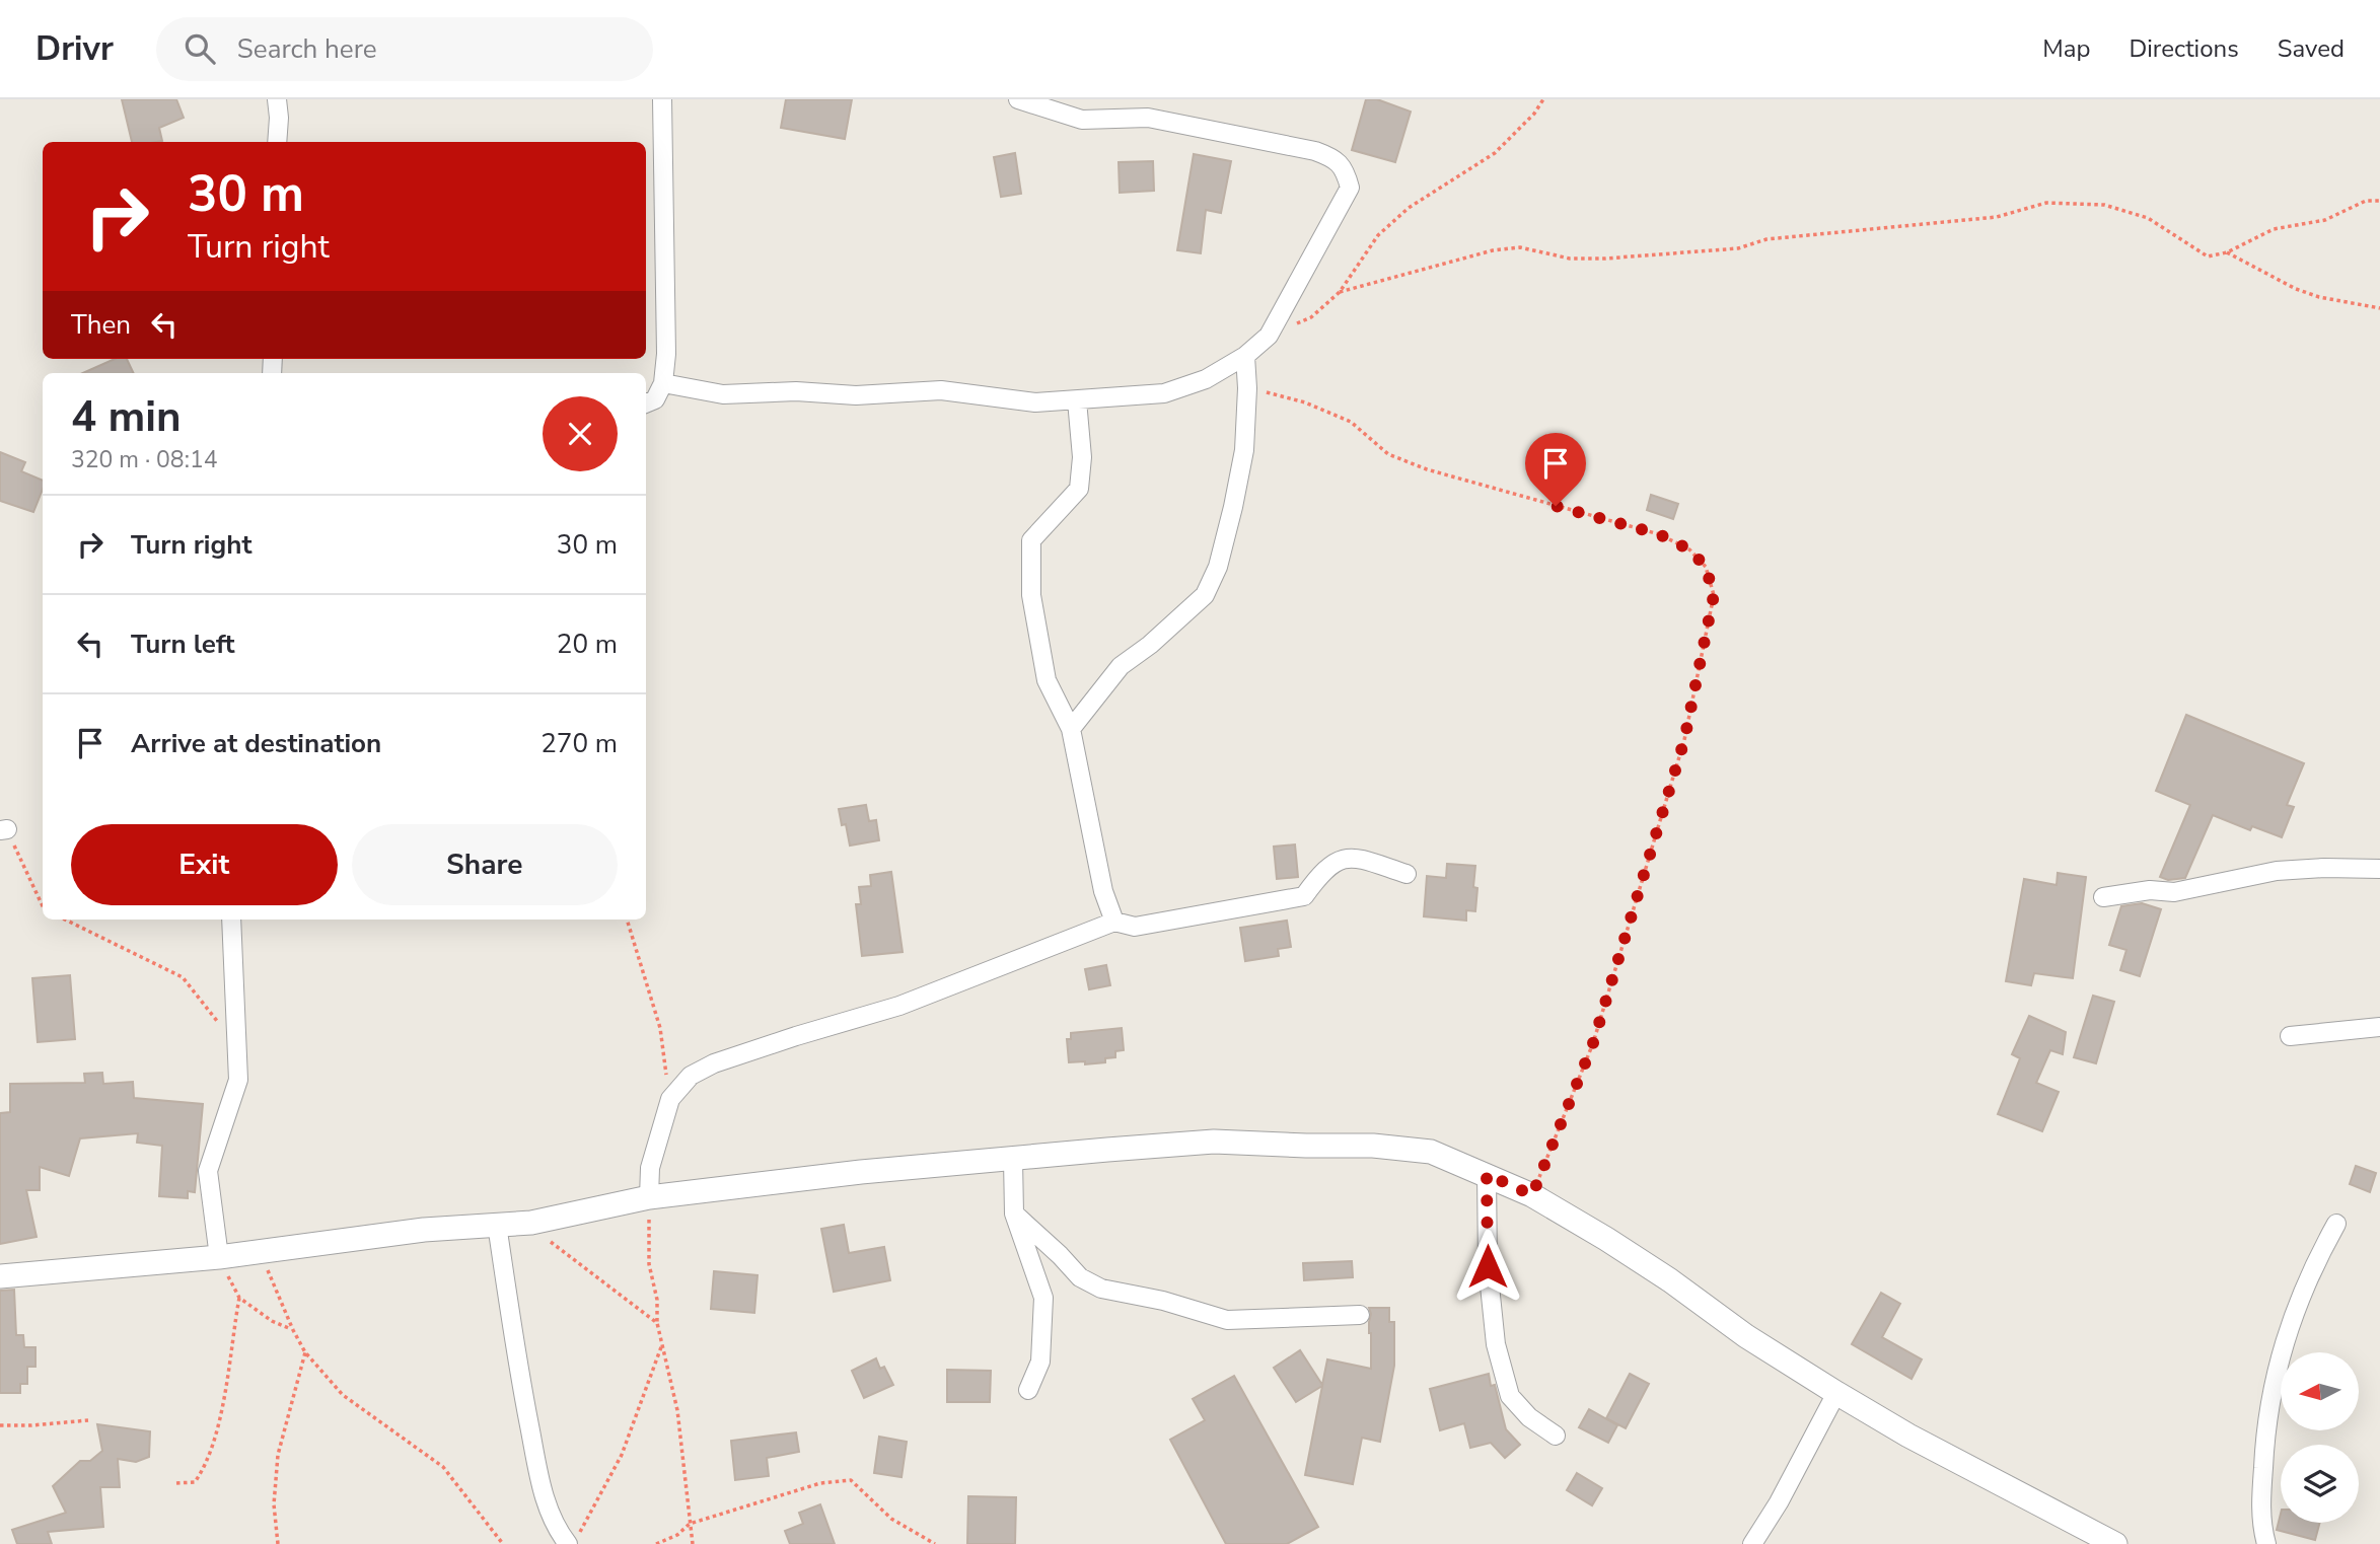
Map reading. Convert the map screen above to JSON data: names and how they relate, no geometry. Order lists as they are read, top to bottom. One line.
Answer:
{"north":"left","page":{"header":"Drivr","search":"Search here","nav":["Map","Directions","Saved"],"turn":["30 m","Turn right"],"then":"Then","heading":["4 min","320 m · 08:14"],"list":[{"name":"Turn right","value":"30 m"},{"name":"Turn left","value":"20 m"},{"name":"Arrive at destination","value":"270 m"}],"buttons":["Exit","Share"]}}
